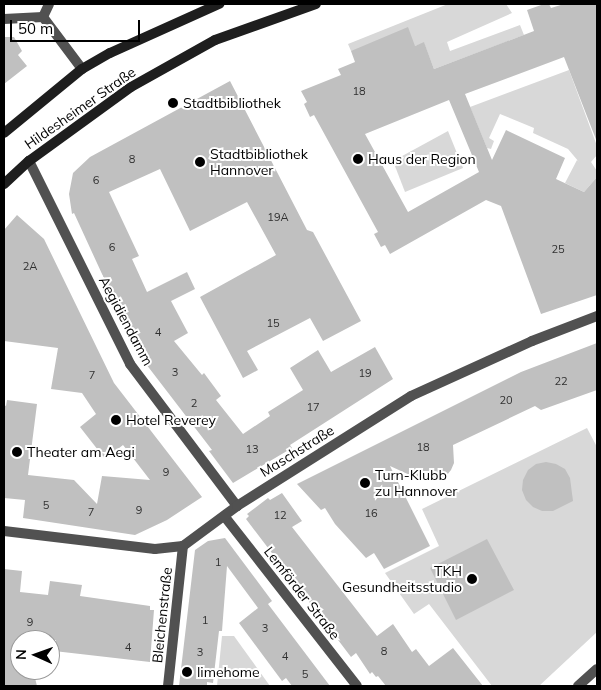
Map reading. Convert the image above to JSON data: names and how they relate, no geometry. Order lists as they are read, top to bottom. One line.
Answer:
{"streets":{"main road":["Hildesheimer Straße"],"street":["Aegidiendamm","Maschstraße","Lemförder Straße","Bleichenstraße"]},"crossings":[["Hildesheimer Straße","Aegidiendamm"],["Aegidiendamm","Maschstraße"],["Maschstraße","Lemförder Straße"],["Maschstraße","Bleichenstraße"]],"places":["Stadtbibliothek","Haus der Region","Stadtbibliothek Hannover","Hotel Reverey","Theater am Aegi","Turn-Klubb zu Hannover","TKH Gesundheitsstudio","limehome"],"house_numbers":["18","8","6","19A","6","25","2A","15","4","3","19","7","22","20","2","17","18","13","9","5","9","7","16","12","1","1","9","3","4","8","3","4","5"],"scale_bar":"50 m","north":"left"}
